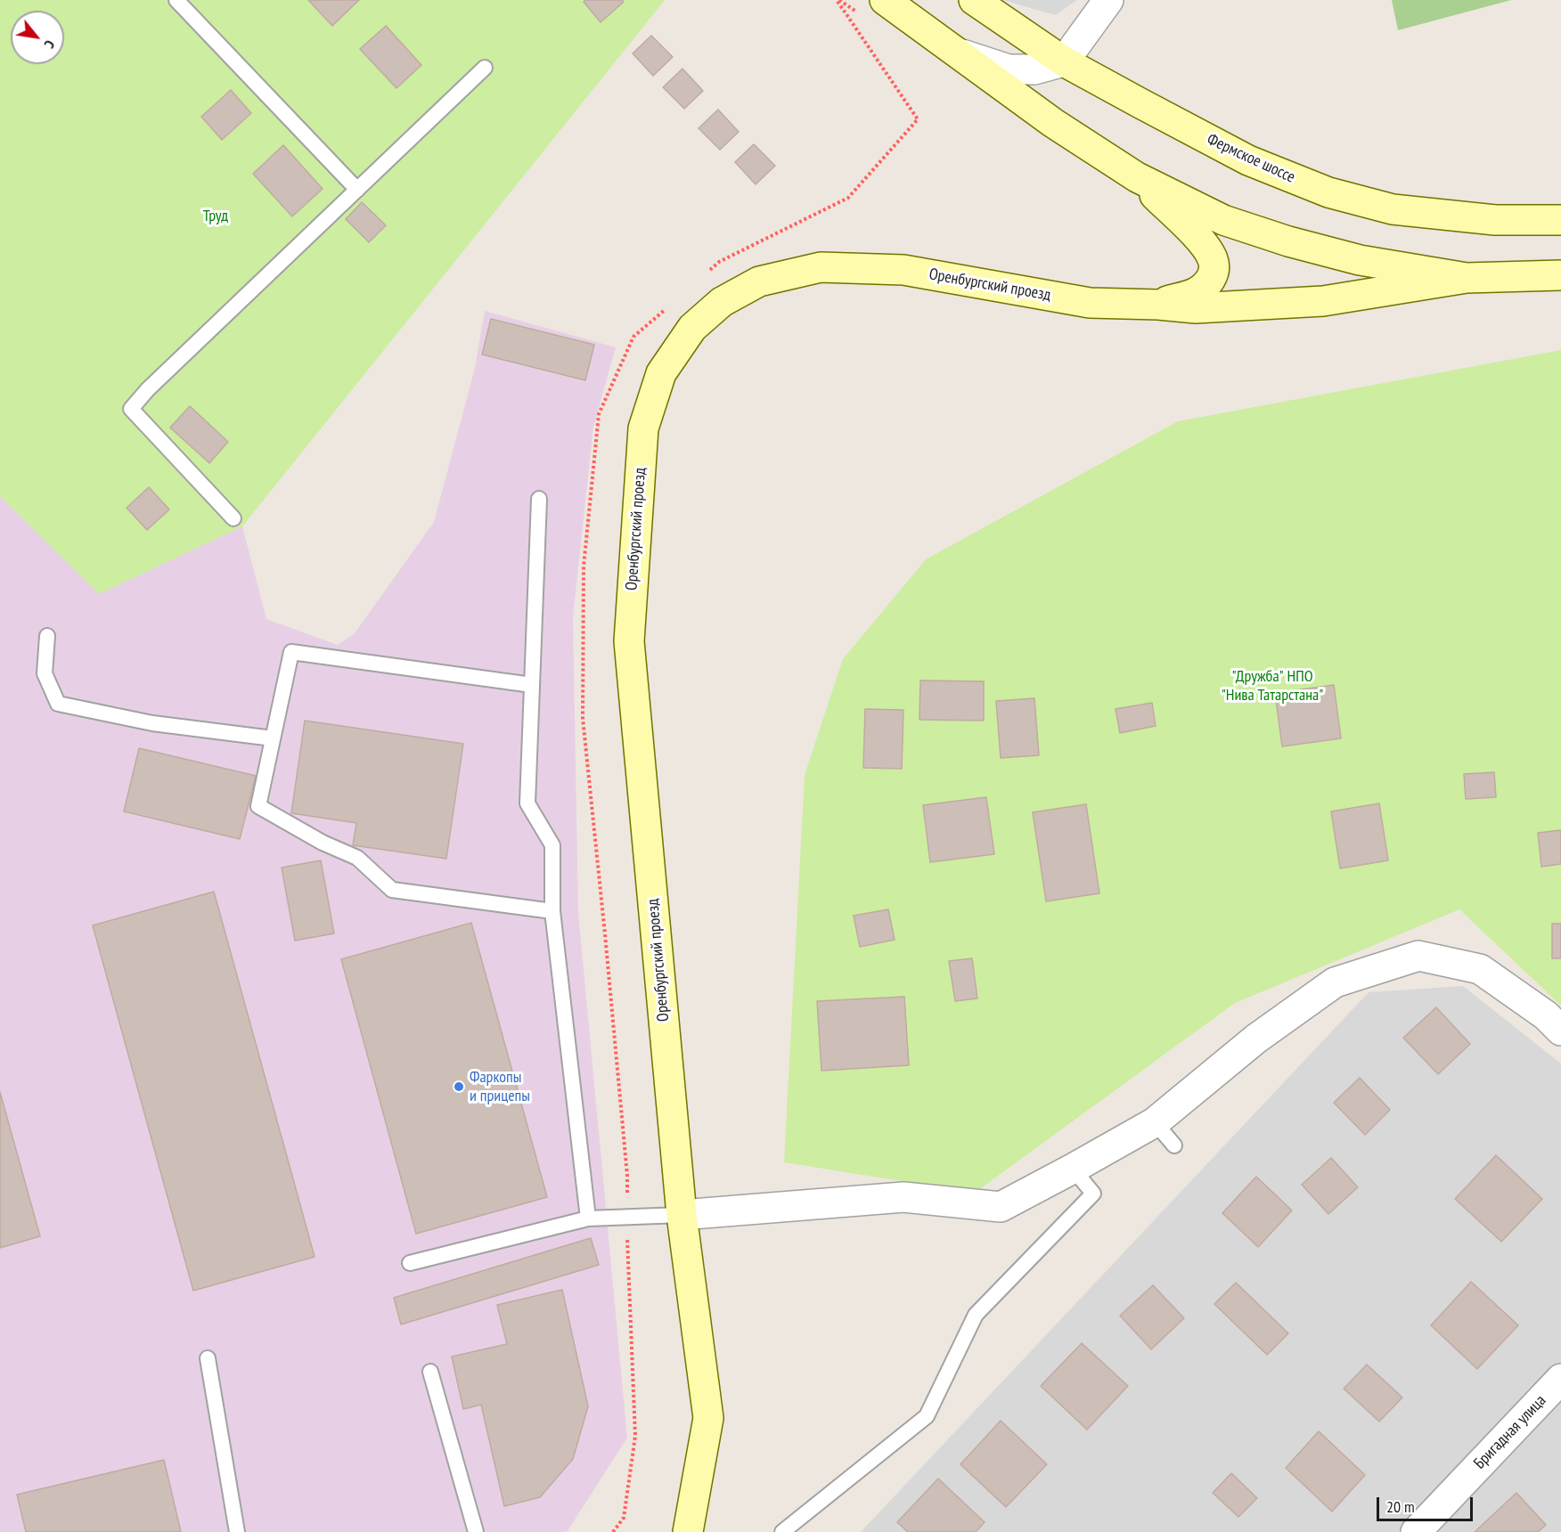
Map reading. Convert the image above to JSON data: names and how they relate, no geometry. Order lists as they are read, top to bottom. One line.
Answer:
{"streets":{"main road":["Фермское шоссе","Оренбургский проезд"],"street":["Бригадная улица"]},"parks":["Труд","\"Дружба\" НПО \"Нива Татарстана\""],"places":["Фаркопы и прицепы"],"scale_bar":"20 m","north":"bottom right"}
